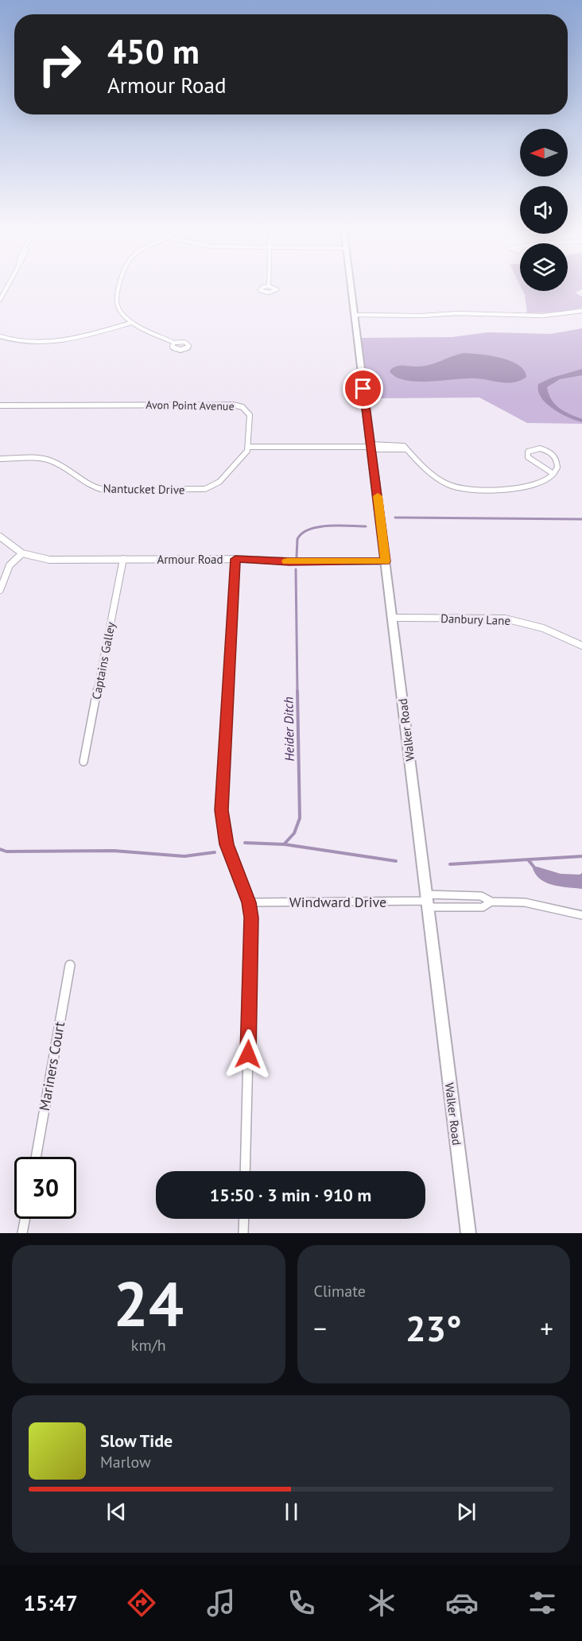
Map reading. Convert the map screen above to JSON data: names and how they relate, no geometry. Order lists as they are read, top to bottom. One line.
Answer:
{"streets":{"street":["Avon Point Avenue","Nantucket Drive","Armour Road","Danbury Lane","Captains Galley","Walker Road","Windward Drive","Mariners Court"]},"crossings":[["Avon Point Avenue","Nantucket Drive"],["Armour Road","Captains Galley"],["Armour Road","Walker Road"],["Danbury Lane","Walker Road"],["Walker Road","Windward Drive"]],"water":["Heider Ditch"],"north":"left","page":{"turn":["450 m","Armour Road"],"limit":"30","trip":"15:50 · 3 min · 910 m","tile":[["24","km/h"],"Climate"],"heat":["−","23°","+"],"song":["Slow Tide","Marlow"],"tabs":"15:47"}}
